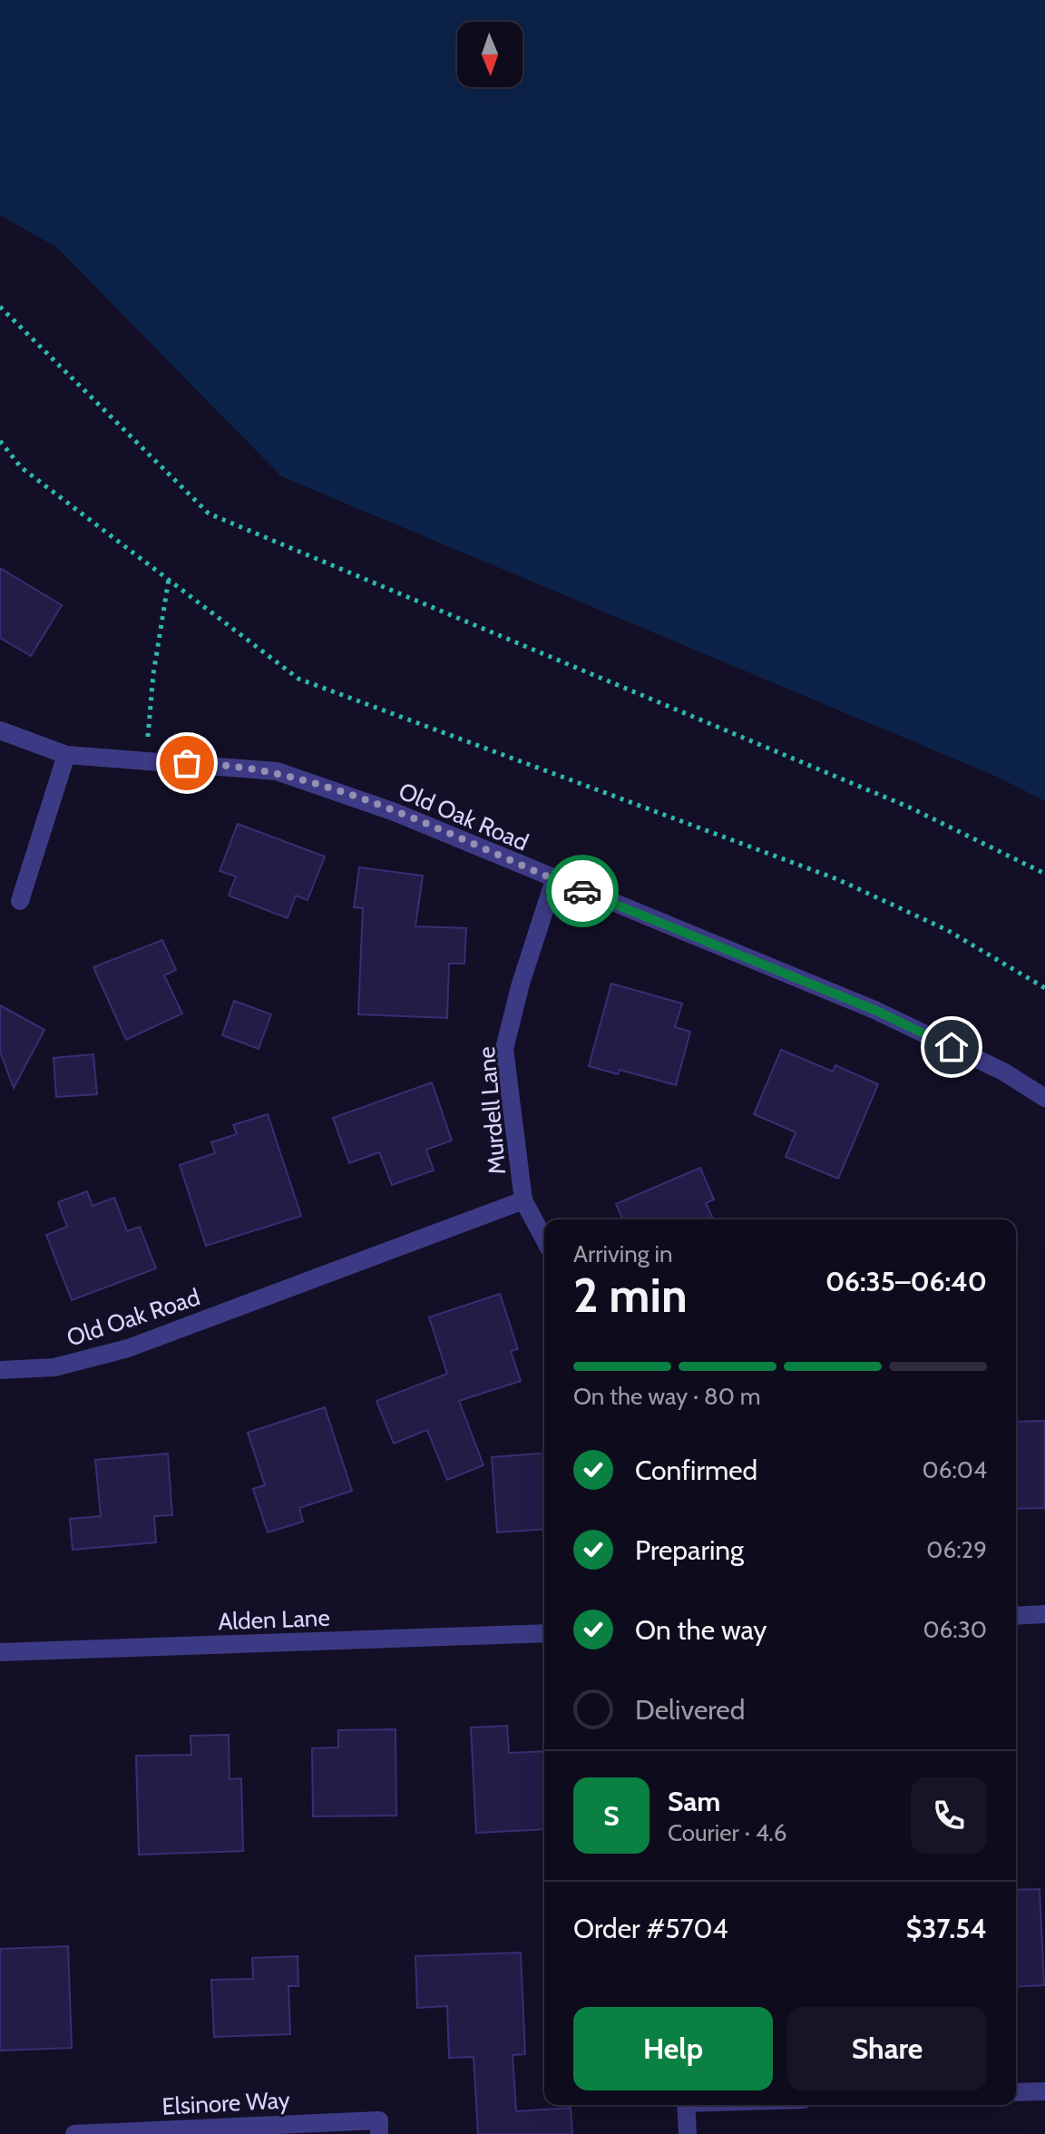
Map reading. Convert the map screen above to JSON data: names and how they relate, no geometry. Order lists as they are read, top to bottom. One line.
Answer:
{"streets":{"street":["Old Oak Road","Murdell Lane","Alden Lane","Elsinore Way"]},"crossings":[["Old Oak Road","Murdell Lane"]],"north":"bottom","page":{"heading":["2 min","Arriving in","06:35–06:40"],"panel":["Sam","Courier · 4.6","Order #5704","$37.54"],"bar":"On the way · 80 m","list":[["Confirmed","06:04"],["Preparing","06:29"],["On the way","06:30"],"Delivered"],"round":"S","buttons":["Help","Share"]}}
